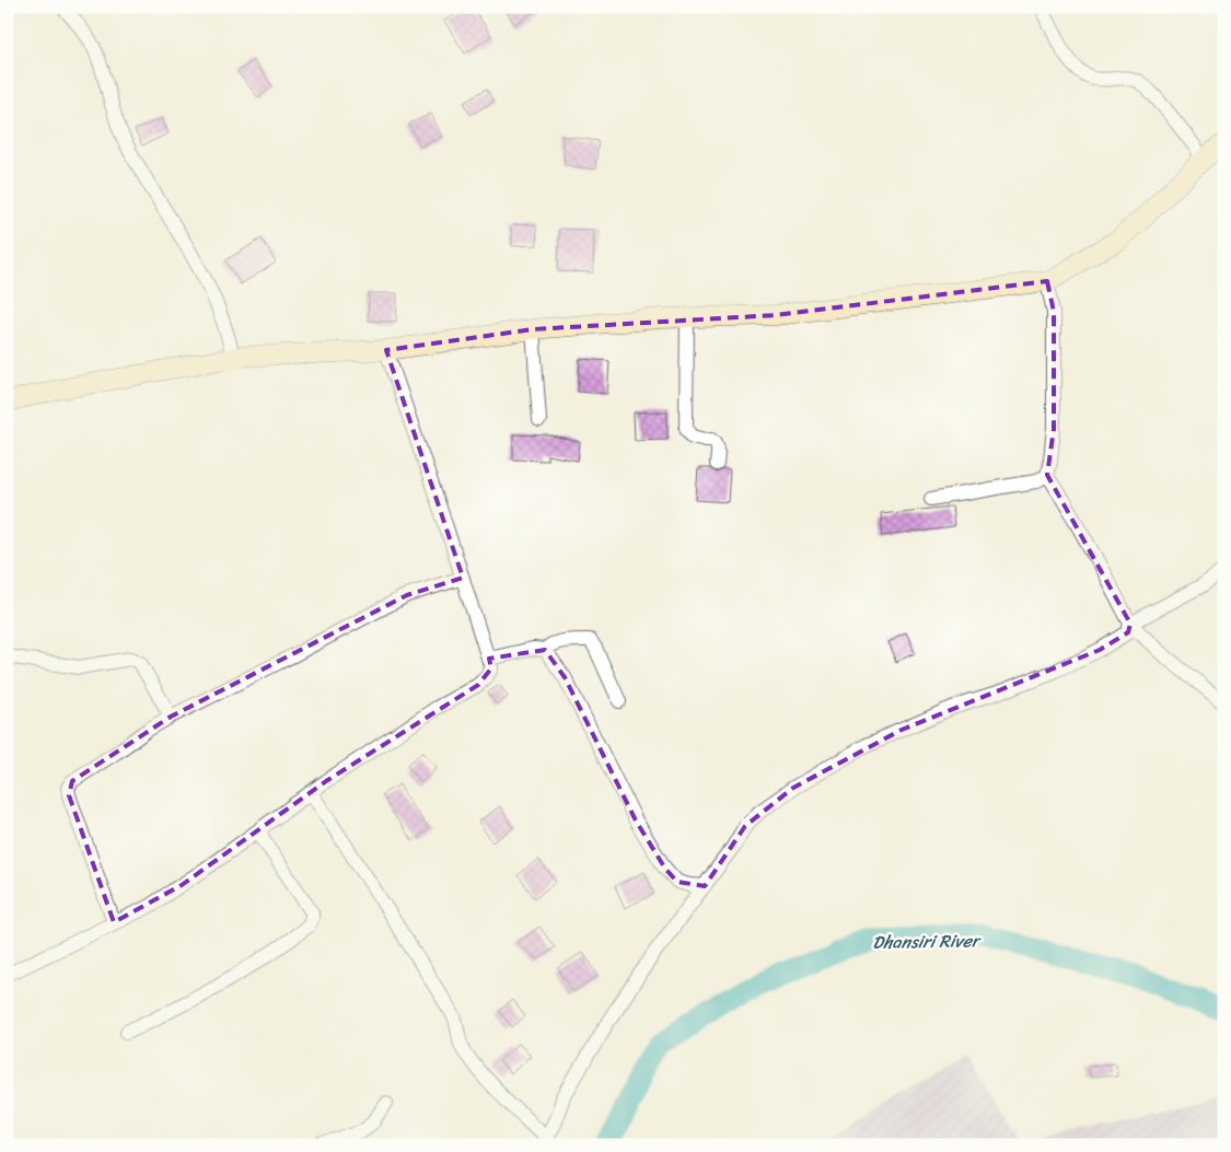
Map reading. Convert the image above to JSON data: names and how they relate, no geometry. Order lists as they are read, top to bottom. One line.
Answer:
{"water":["Dhansiri River"]}
